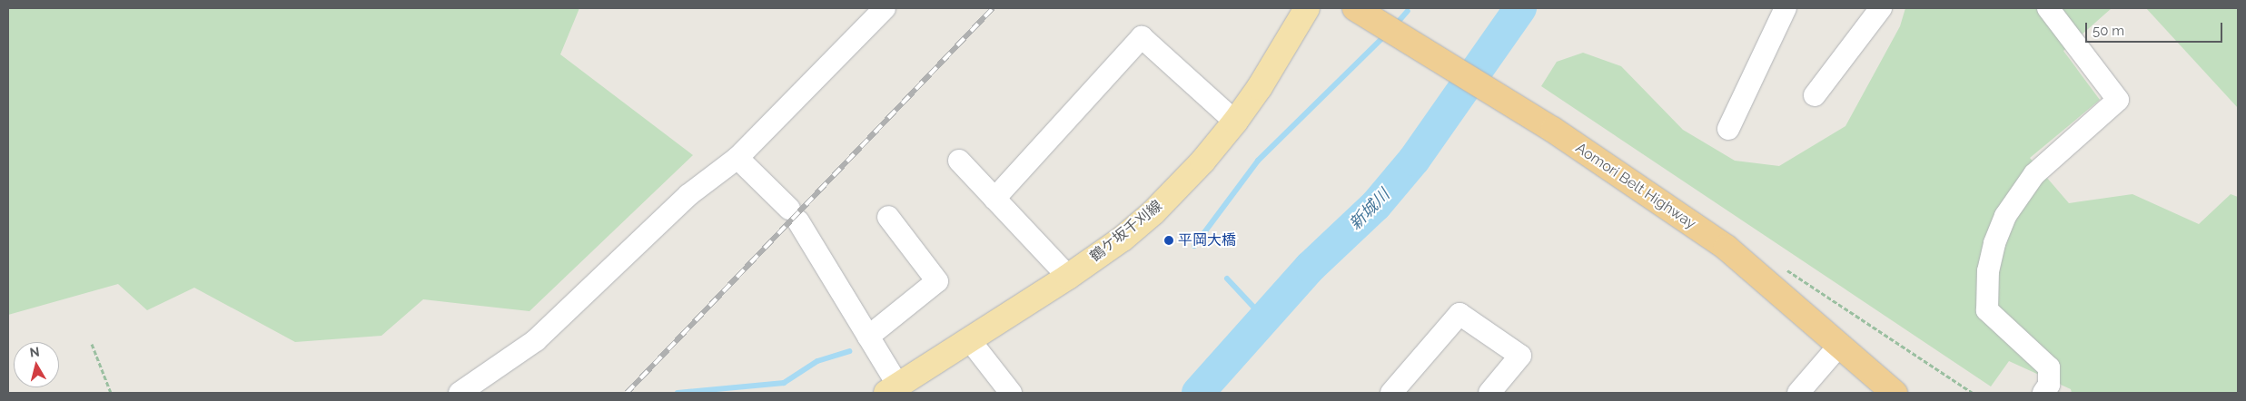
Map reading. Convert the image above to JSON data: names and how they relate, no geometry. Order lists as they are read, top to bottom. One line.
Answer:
{"streets":{"highway":["Aomori Belt Highway"],"main road":["鶴ケ坂千刈線"]},"water":["新城川"],"places":["平岡大橋"],"scale_bar":"50 m","north":"top"}
